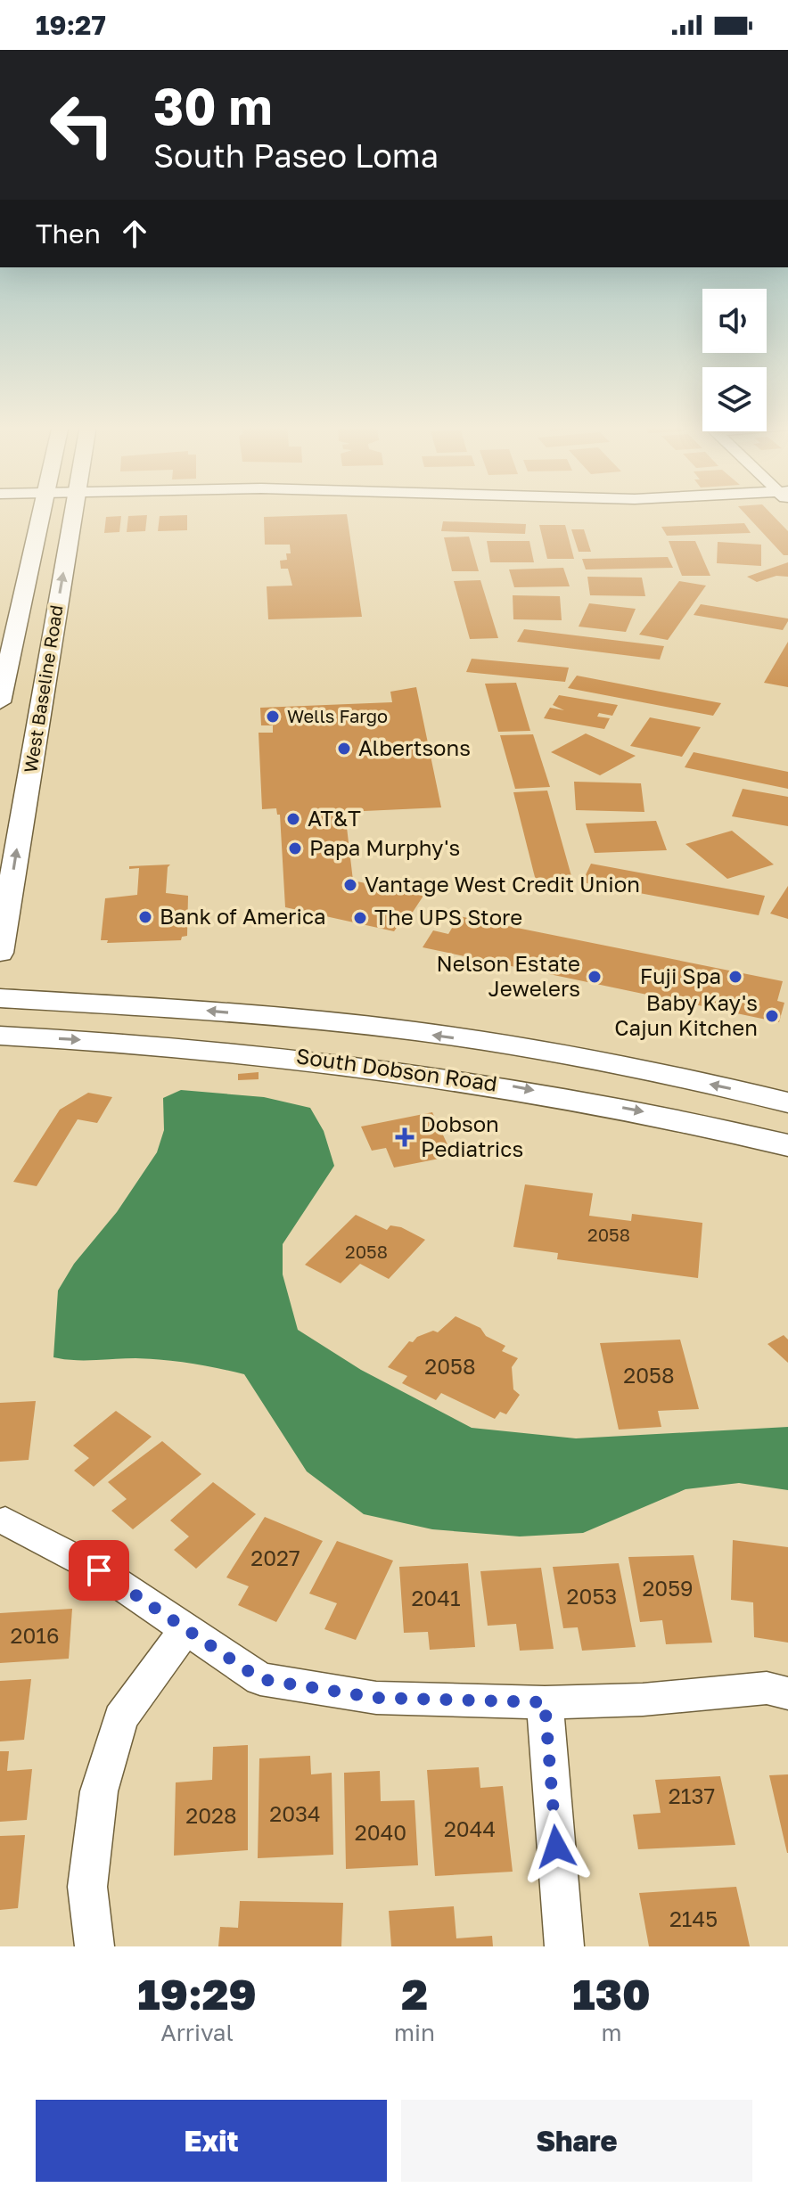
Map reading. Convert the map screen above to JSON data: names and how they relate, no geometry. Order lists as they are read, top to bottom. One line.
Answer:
{"streets":{"main road":["West Baseline Road","South Dobson Road"]},"places":{"other":["Wells Fargo","Albertsons","AT&T","Papa Murphy's","Vantage West Credit Union","Bank of America","The UPS Store","Nelson Estate Jewelers","Fuji Spa","Baby Kay's Cajun Kitchen"],"health":["Dobson Pediatrics"]},"house_numbers":["2058","2058","2058","2058","2027","2059","2053","2041","2016","2137","2034","2028","2044","2040","2145"],"page":{"status":"19:27","turn":["30 m","South Paseo Loma"],"then":"Then","eta":["19:29","Arrival","2","min","130","m"],"buttons":["Exit","Share"]}}
